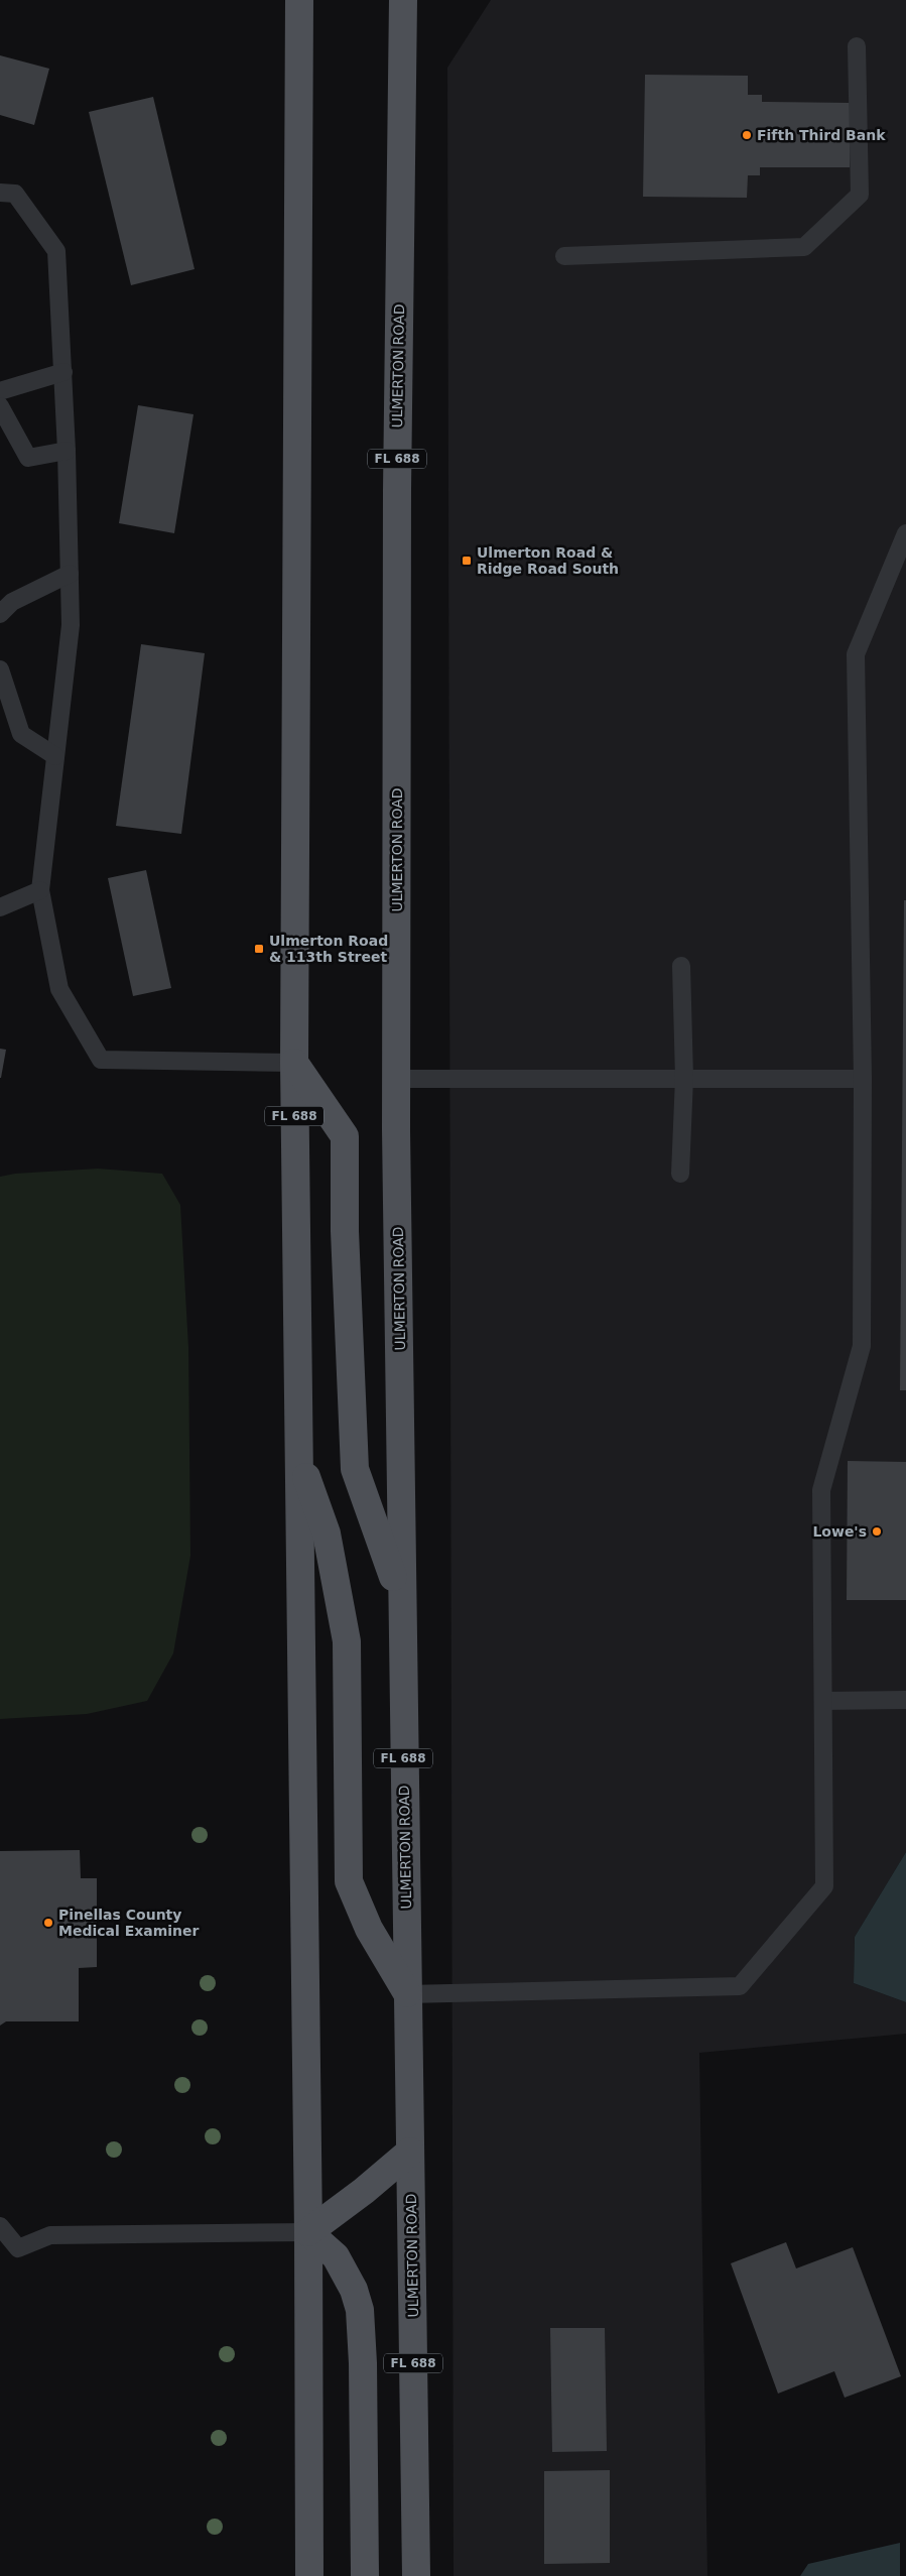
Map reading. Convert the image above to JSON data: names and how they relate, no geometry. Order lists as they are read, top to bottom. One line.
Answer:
{"streets":{"main road":["ULMERTON ROAD","FL 688"]},"places":{"other":["Fifth Third Bank","Lowe's","Pinellas County Medical Examiner"],"transit":["Ulmerton Road & Ridge Road South","Ulmerton Road & 113th Street"]}}
